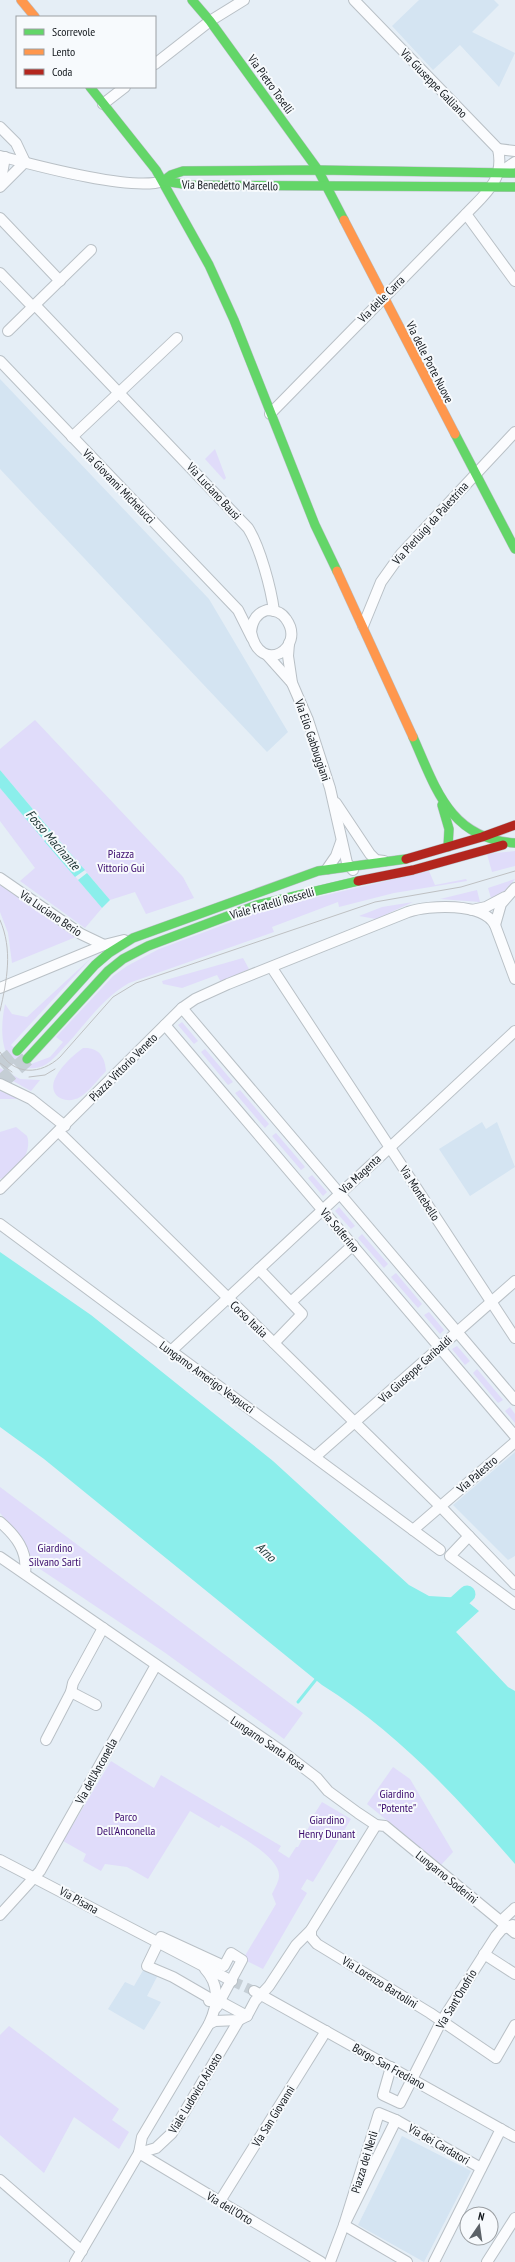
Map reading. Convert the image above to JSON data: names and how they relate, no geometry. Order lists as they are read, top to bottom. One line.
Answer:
{"streets":{"main road":["Via Pietro Toselli","Via Benedetto Marcello","Via delle Porte Nuove","Viale Fratelli Rosselli"],"street":["Via Giuseppe Galliano","Via delle Carra","Via Giovanni Michelucci","Via Luciano Bausi","Via Pierluigi da Palestrina","Via Elio Gabbuggiani","Via Luciano Berio","Piazza Vittorio Veneto","Via Magenta","Via Montebello","Via Solferino","Corso Italia","Via Giuseppe Garibaldi","Lungarno Amerigo Vespucci","Via Palestro","Lungarno Santa Rosa","Via dell'Anconella","Lungarno Soderini","Via Pisana","Via Lorenzo Bartolini","Via Sant'Onofrio","Borgo San Frediano","Viale Ludovico Ariosto","Via San Giovanni","Via dei Cardatori","Piazza dei Nerli","Via dell'Orto"]},"crossings":[["Via Pietro Toselli","Via Benedetto Marcello"],["Via Pietro Toselli","Via delle Porte Nuove"],["Via Benedetto Marcello","Via delle Carra"],["Via Benedetto Marcello","Via delle Porte Nuove"],["Via delle Carra","Via delle Porte Nuove"],["Via delle Porte Nuove","Via Pierluigi da Palestrina"],["Via Giovanni Michelucci","Via Luciano Bausi"],["Via Giovanni Michelucci","Via Elio Gabbuggiani"],["Via Luciano Bausi","Via Elio Gabbuggiani"],["Via Elio Gabbuggiani","Viale Fratelli Rosselli"],["Piazza Vittorio Veneto","Via Solferino"],["Piazza Vittorio Veneto","Corso Italia"],["Via Magenta","Via Montebello"],["Via Magenta","Via Solferino"],["Via Magenta","Corso Italia"],["Via Magenta","Lungarno Amerigo Vespucci"],["Via Montebello","Via Giuseppe Garibaldi"],["Via Solferino","Via Giuseppe Garibaldi"],["Corso Italia","Via Giuseppe Garibaldi"],["Corso Italia","Via Palestro"],["Via Giuseppe Garibaldi","Lungarno Amerigo Vespucci"],["Lungarno Santa Rosa","Via dell'Anconella"],["Lungarno Santa Rosa","Lungarno Soderini"],["Lungarno Santa Rosa","Viale Ludovico Ariosto"],["Via dell'Anconella","Via Pisana"],["Lungarno Soderini","Via Sant'Onofrio"],["Lungarno Soderini","Viale Ludovico Ariosto"],["Via Lorenzo Bartolini","Via Sant'Onofrio"],["Via Lorenzo Bartolini","Viale Ludovico Ariosto"],["Via Sant'Onofrio","Borgo San Frediano"],["Via Sant'Onofrio","Piazza dei Nerli"],["Borgo San Frediano","Viale Ludovico Ariosto"],["Borgo San Frediano","Via San Giovanni"],["Borgo San Frediano","Piazza dei Nerli"],["Viale Ludovico Ariosto","Via dell'Orto"],["Via San Giovanni","Via dell'Orto"],["Via dei Cardatori","Piazza dei Nerli"]],"water":["Fosso Macinante","Arno"],"parks":["Piazza Vittorio Gui","Giardino Silvano Sarti","Giardino \"Potente\"","Parco Dell'Anconella","Giardino Henry Dunant"],"legend":["Scorrevole","Lento","Coda"],"north":"top"}
